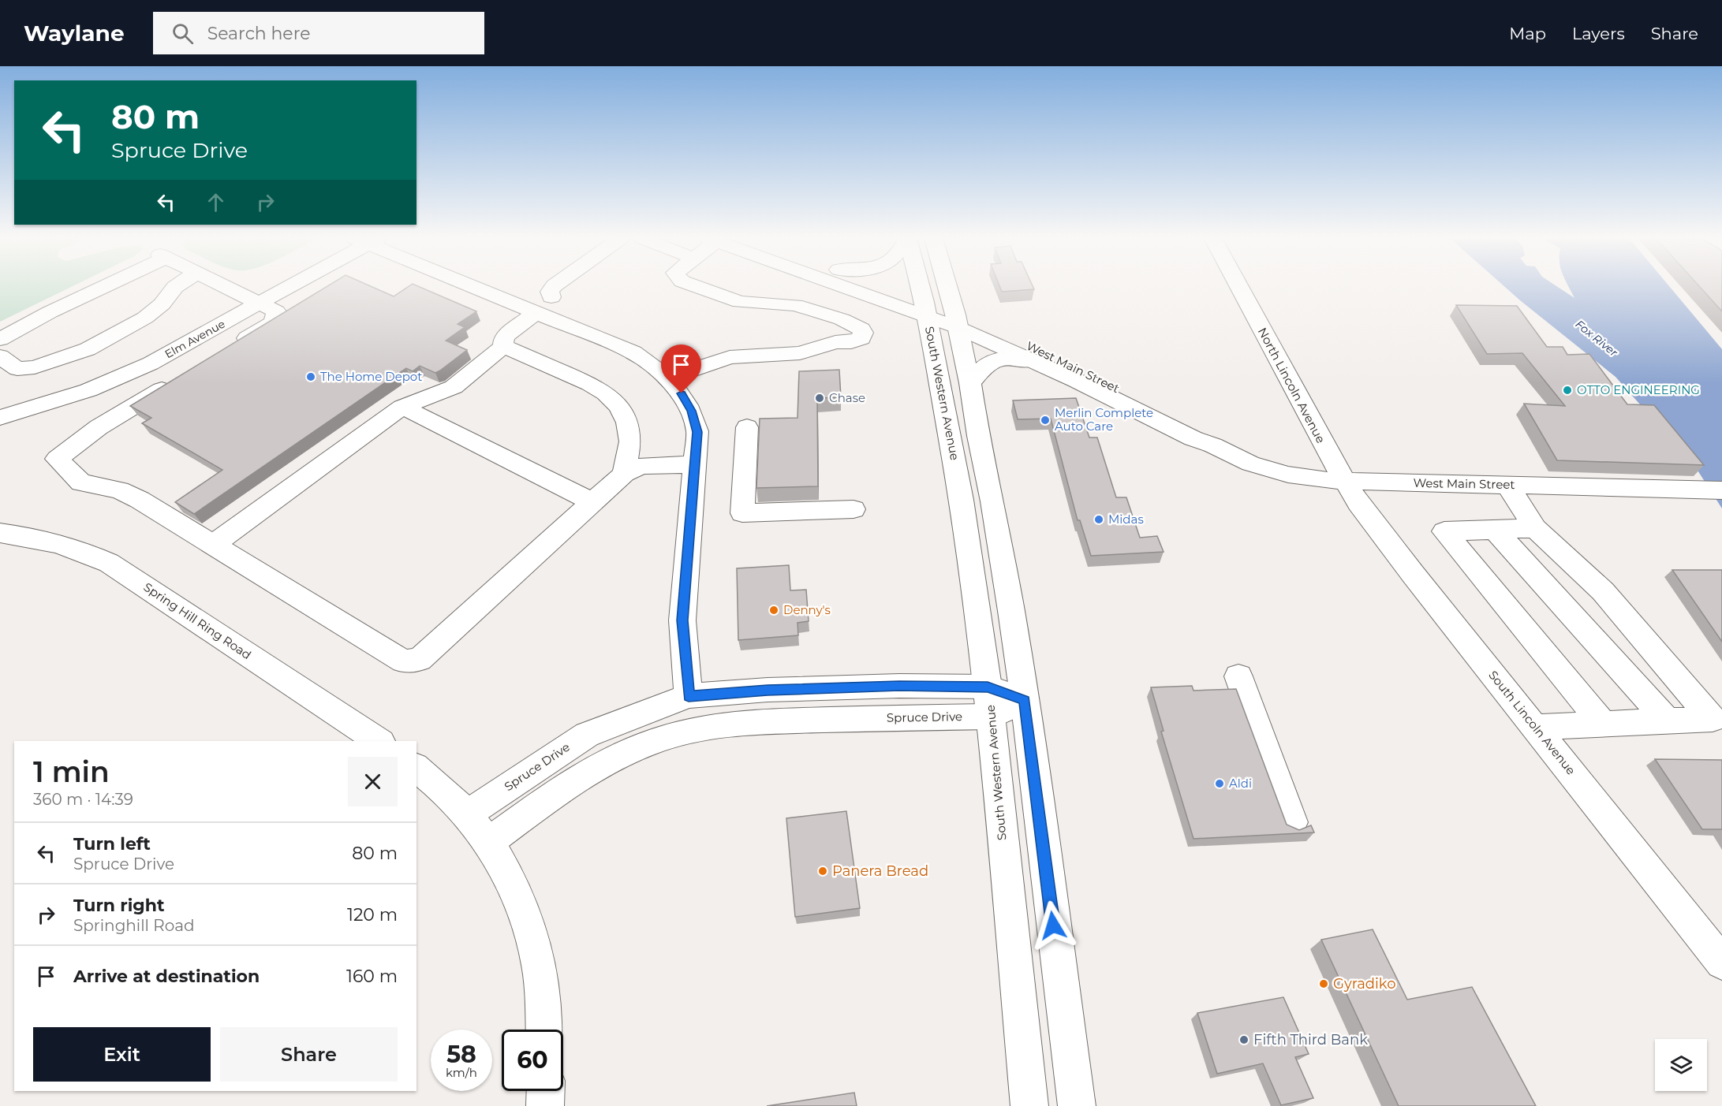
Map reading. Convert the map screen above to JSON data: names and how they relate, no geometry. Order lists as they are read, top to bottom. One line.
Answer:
{"streets":{"street":["Elm Avenue","West Main Street","North Lincoln Avenue","South Western Avenue","Spring Hill Ring Road","Spruce Drive","South Lincoln Avenue"]},"crossings":[["West Main Street","North Lincoln Avenue"],["West Main Street","South Western Avenue"],["West Main Street","South Lincoln Avenue"],["North Lincoln Avenue","South Lincoln Avenue"],["South Western Avenue","Spruce Drive"]],"water":["Fox River"],"places":["The Home Depot","OTTO ENGINEERING","Chase","Merlin Complete Auto Care","Midas","Denny's","Aldi","Panera Bread","Gyradiko","Fifth Third Bank"],"page":{"header":"Waylane","search":"Search here","nav":["Map","Layers","Share"],"turn":["80 m","Spruce Drive"],"heading":["1 min","360 m · 14:39"],"list":[{"name":"Turn left","note":"Spruce Drive","value":"80 m"},{"name":"Turn right","note":"Springhill Road","value":"120 m"},{"name":"Arrive at destination","value":"160 m"}],"buttons":["Exit","Share"],"speed":"58 km/h","limit":"60"}}
